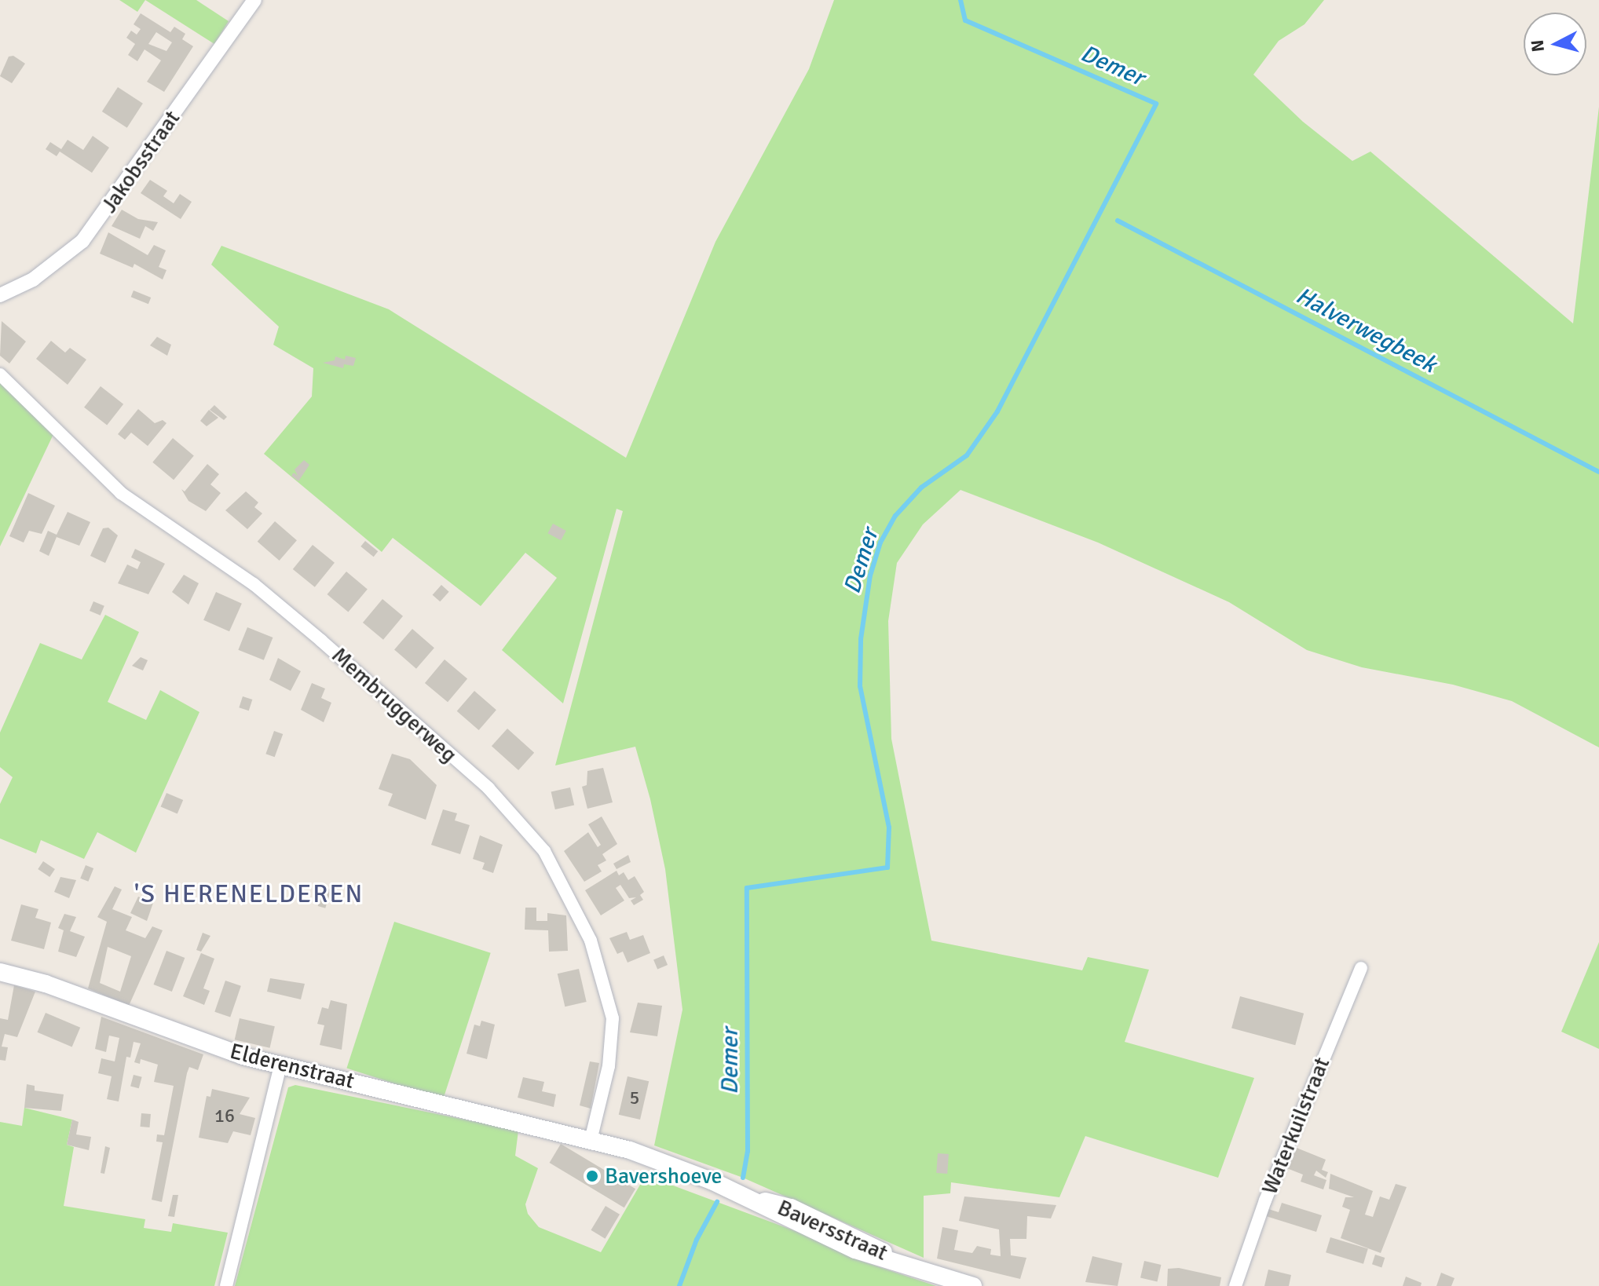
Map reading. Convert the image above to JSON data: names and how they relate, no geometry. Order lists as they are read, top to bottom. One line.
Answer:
{"streets":{"main road":["Elderenstraat","Baversstraat"],"street":["Jakobsstraat","Membruggerweg","Waterkuilstraat"]},"crossings":[["Membruggerweg","Elderenstraat"],["Membruggerweg","Baversstraat"],["Elderenstraat","Baversstraat"]],"districts":["'S HERENELDEREN"],"water":["Demer","Halverwegbeek"],"places":["Bavershoeve"],"house_numbers":["5","16"],"north":"left"}
